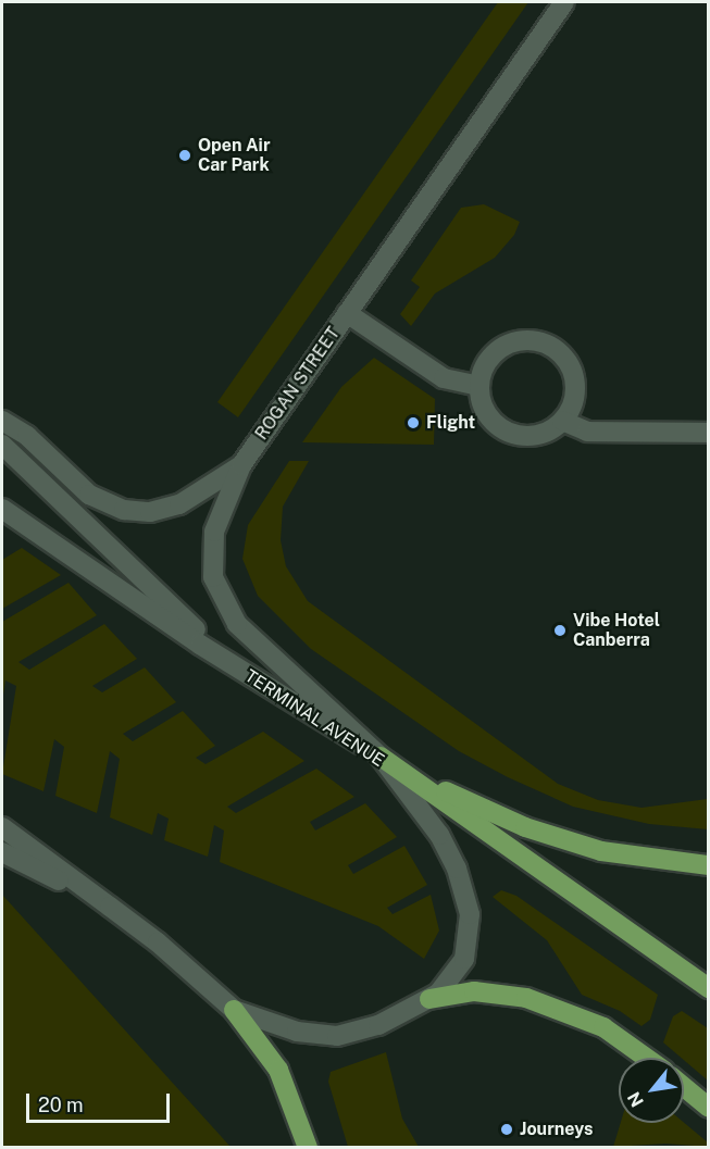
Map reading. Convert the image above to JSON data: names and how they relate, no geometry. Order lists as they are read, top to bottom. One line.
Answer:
{"streets":{"street":["ROGAN STREET","TERMINAL AVENUE"]},"crossings":[["ROGAN STREET","TERMINAL AVENUE"]],"places":["Open Air Car Park","Flight","Vibe Hotel Canberra","Journeys"],"scale_bar":"20 m","north":"bottom left"}
